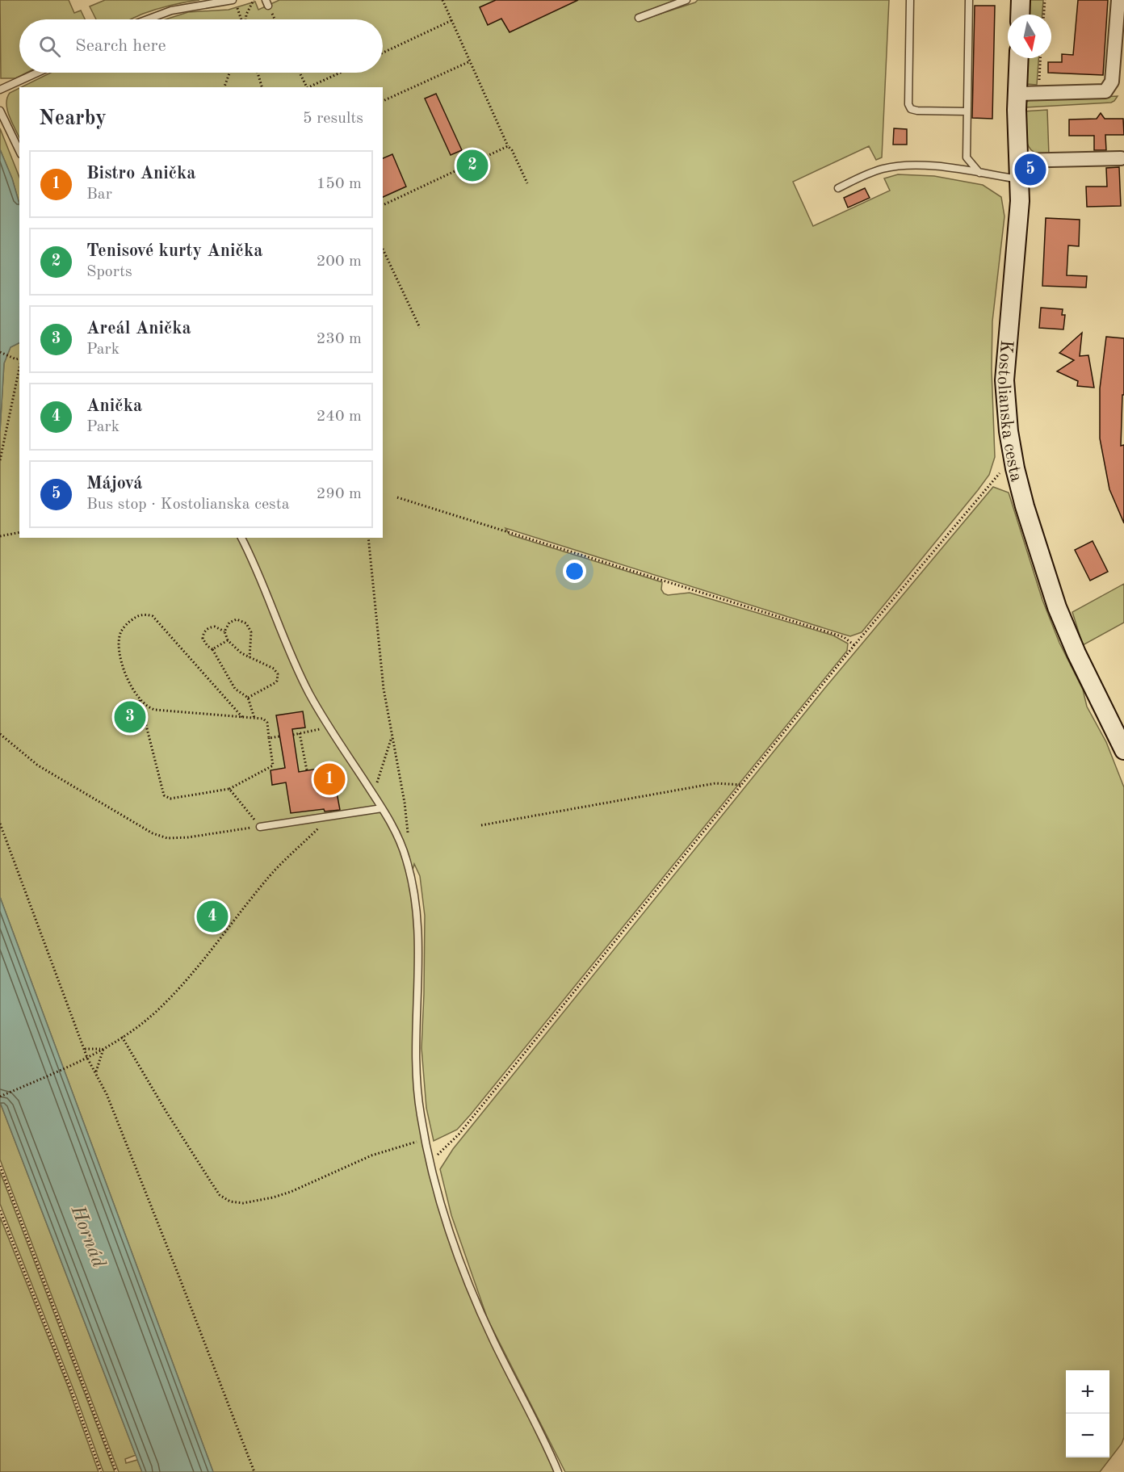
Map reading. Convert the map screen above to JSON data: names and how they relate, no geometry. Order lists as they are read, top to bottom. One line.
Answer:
{"streets":{"street":["Kostolianska cesta"]},"water":["Hornád"],"north":"bottom","page":{"search":"Search here","heading":["Nearby","5 results"],"pins":["2","5","3","1","4"],"list":[{"mark":"1","name":"Bistro Anička","note":"Bar","value":"150 m"},{"mark":"2","name":"Tenisové kurty Anička","note":"Sports","value":"200 m"},{"mark":"3","name":"Areál Anička","note":"Park","value":"230 m"},{"mark":"4","name":"Anička","note":"Park","value":"240 m"},{"mark":"5","name":"Májová","note":"Bus stop · Kostolianska cesta","value":"290 m"}],"map_buttons":["+","−"]}}
